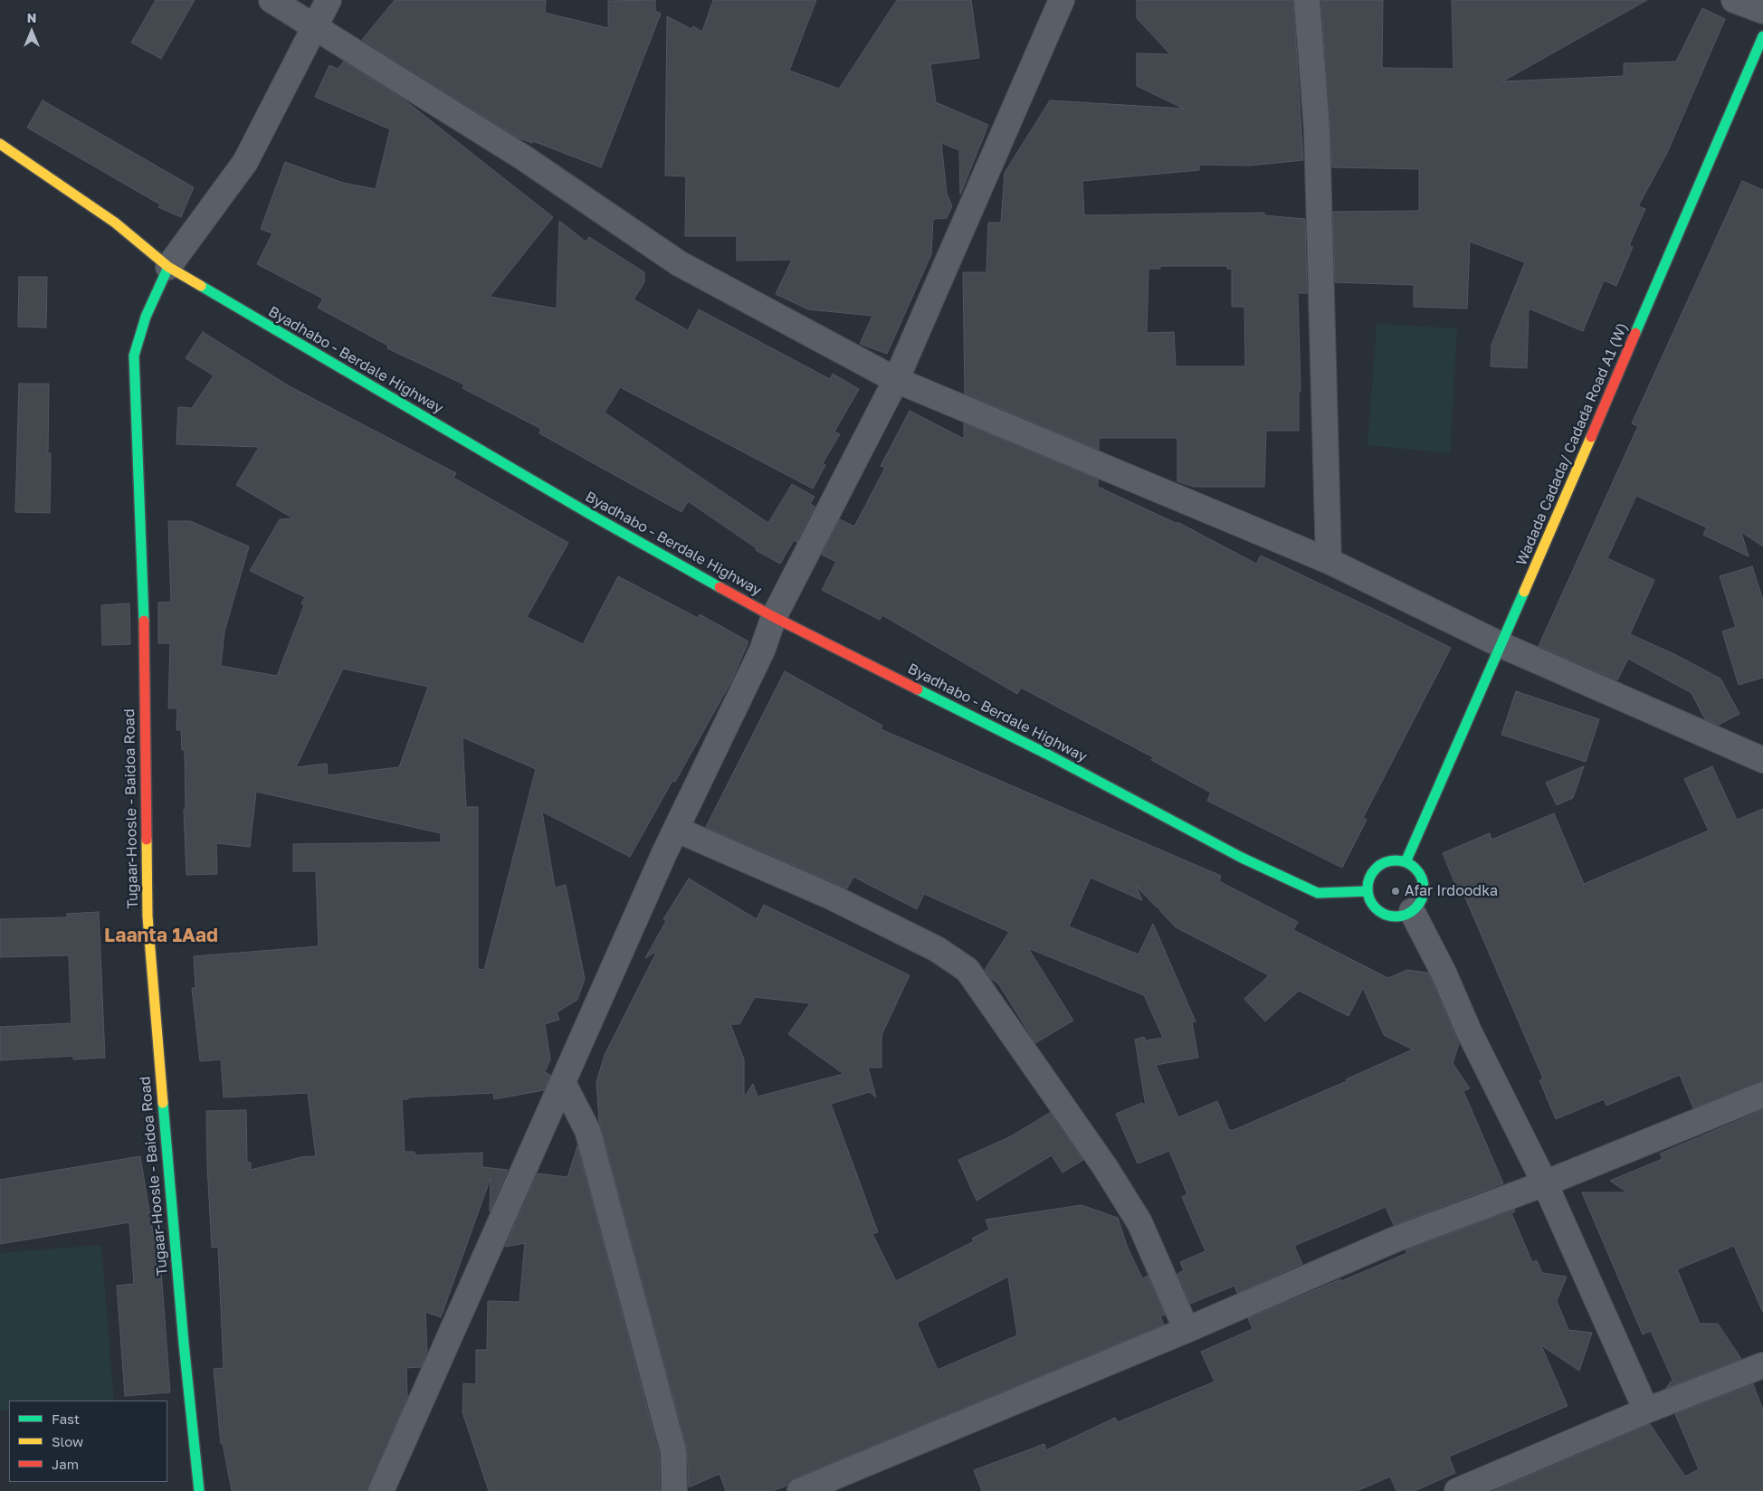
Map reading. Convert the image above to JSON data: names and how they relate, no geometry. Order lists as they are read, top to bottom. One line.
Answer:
{"streets":{"main road":["Byadhabo - Berdale Highway","Wadada Cadada/ Cadada Road A1 (W)","Tugaar-Hoosle - Baidoa Road"]},"crossings":[["Byadhabo - Berdale Highway","Wadada Cadada/ Cadada Road A1 (W)"],["Byadhabo - Berdale Highway","Tugaar-Hoosle - Baidoa Road"]],"districts":["Laanta 1Aad"],"places":["Afar Irdoodka"],"legend":["Fast","Slow","Jam"],"north":"top"}
